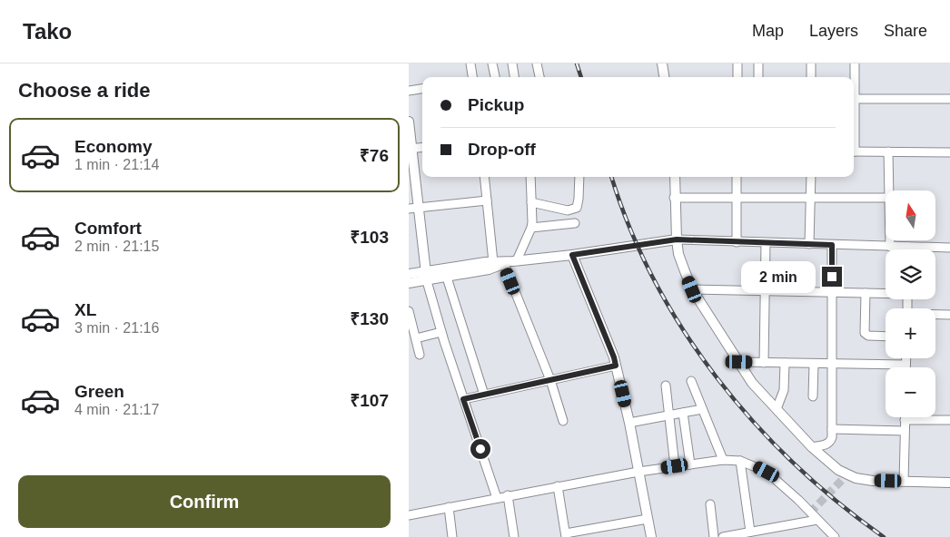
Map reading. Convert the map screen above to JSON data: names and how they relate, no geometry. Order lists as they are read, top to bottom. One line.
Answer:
{"north":"top","page":{"header":"Tako","nav":["Map","Layers","Share"],"heading":"Choose a ride","banner":["Pickup","Drop-off"],"list":[{"name":"Economy","note":"1 min · 21:14","value":"₹76"},{"name":"Comfort","note":"2 min · 21:15","value":"₹103"},{"name":"XL","note":"3 min · 21:16","value":"₹130"},{"name":"Green","note":"4 min · 21:17","value":"₹107"}],"map_buttons":["+","−"],"bubble":"2 min","buttons":"Confirm"}}
